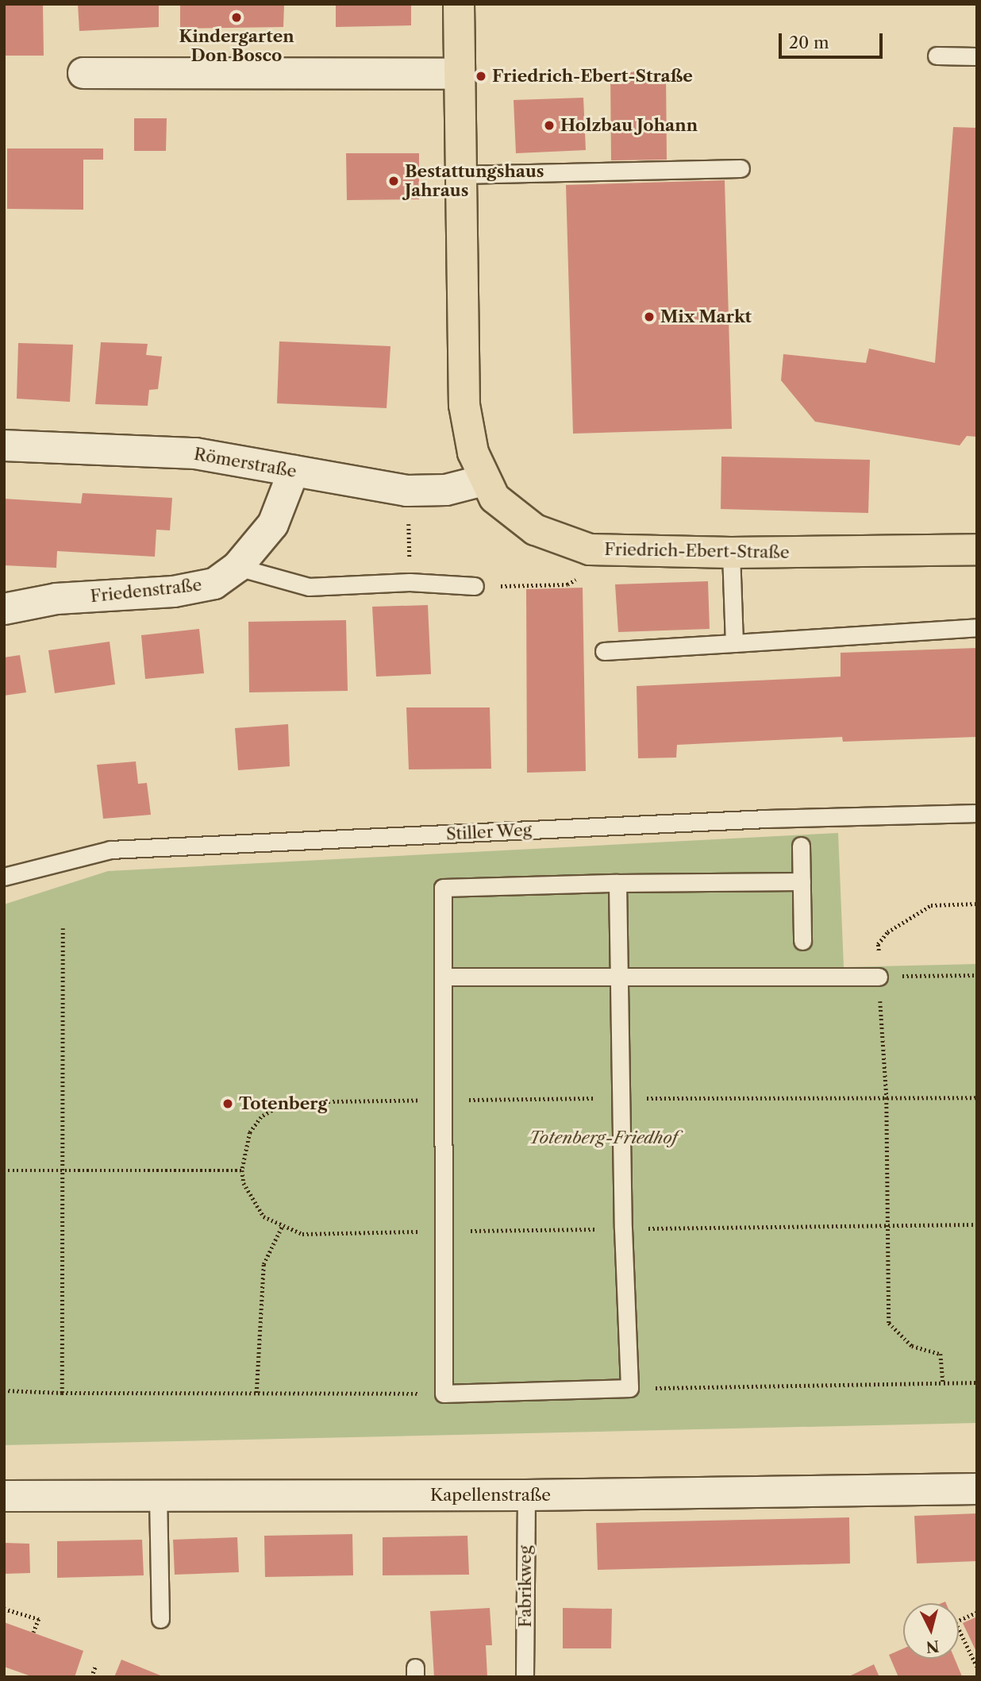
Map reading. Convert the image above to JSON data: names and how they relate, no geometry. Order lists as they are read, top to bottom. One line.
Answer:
{"streets":{"main road":["Friedrich-Ebert-Straße"],"street":["Römerstraße","Friedenstraße","Kapellenstraße"],"lane":["Stiller Weg","Fabrikweg"]},"crossings":[["Römerstraße","Friedrich-Ebert-Straße"],["Römerstraße","Friedenstraße"],["Kapellenstraße","Fabrikweg"]],"parks":["Totenberg-Friedhof"],"places":["Kindergarten Don Bosco","Friedrich-Ebert-Straße","Holzbau Johann","Bestattungshaus Jahraus","Mix Markt","Totenberg"],"scale_bar":"20 m","north":"bottom"}
